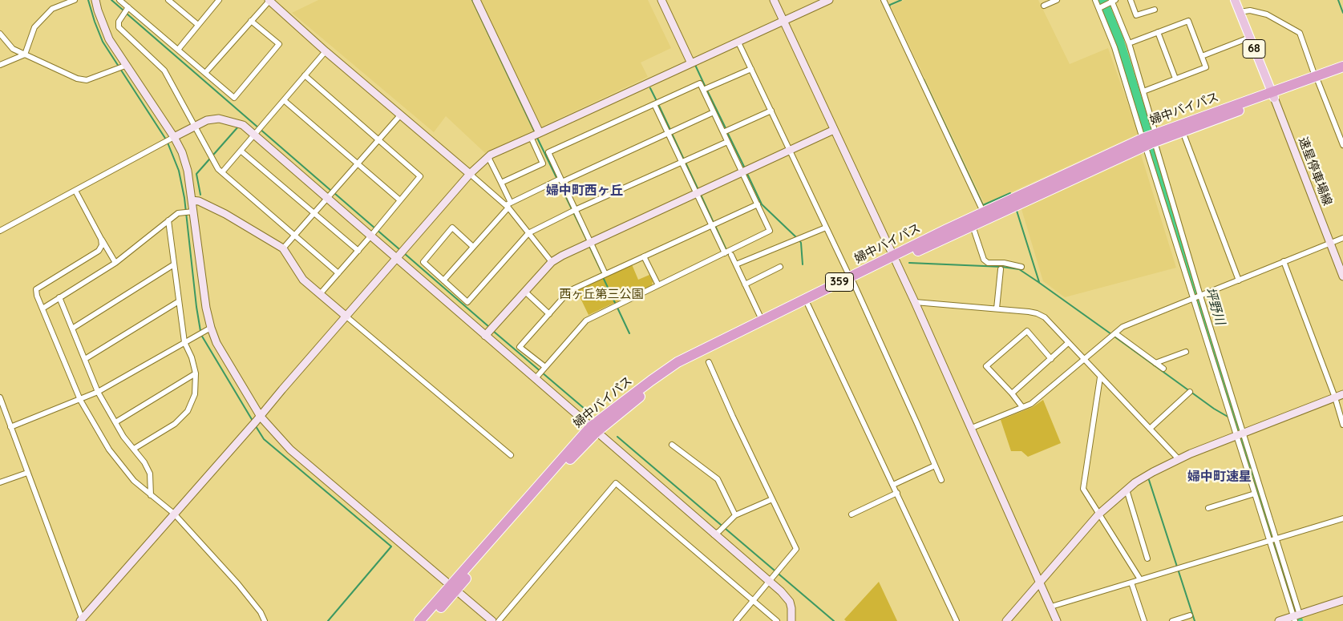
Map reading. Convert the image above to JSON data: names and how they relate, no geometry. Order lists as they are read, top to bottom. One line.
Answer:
{"streets":{"highway":["婦中バイパス","359"],"main road":["68"],"street":["速星停車場線"]},"crossings":[["68","婦中バイパス"],["68","速星停車場線"],["婦中バイパス","速星停車場線"]],"districts":["婦中町西ヶ丘","婦中町速星"],"water":["坪野川"],"parks":["西ヶ丘第三公園"]}
